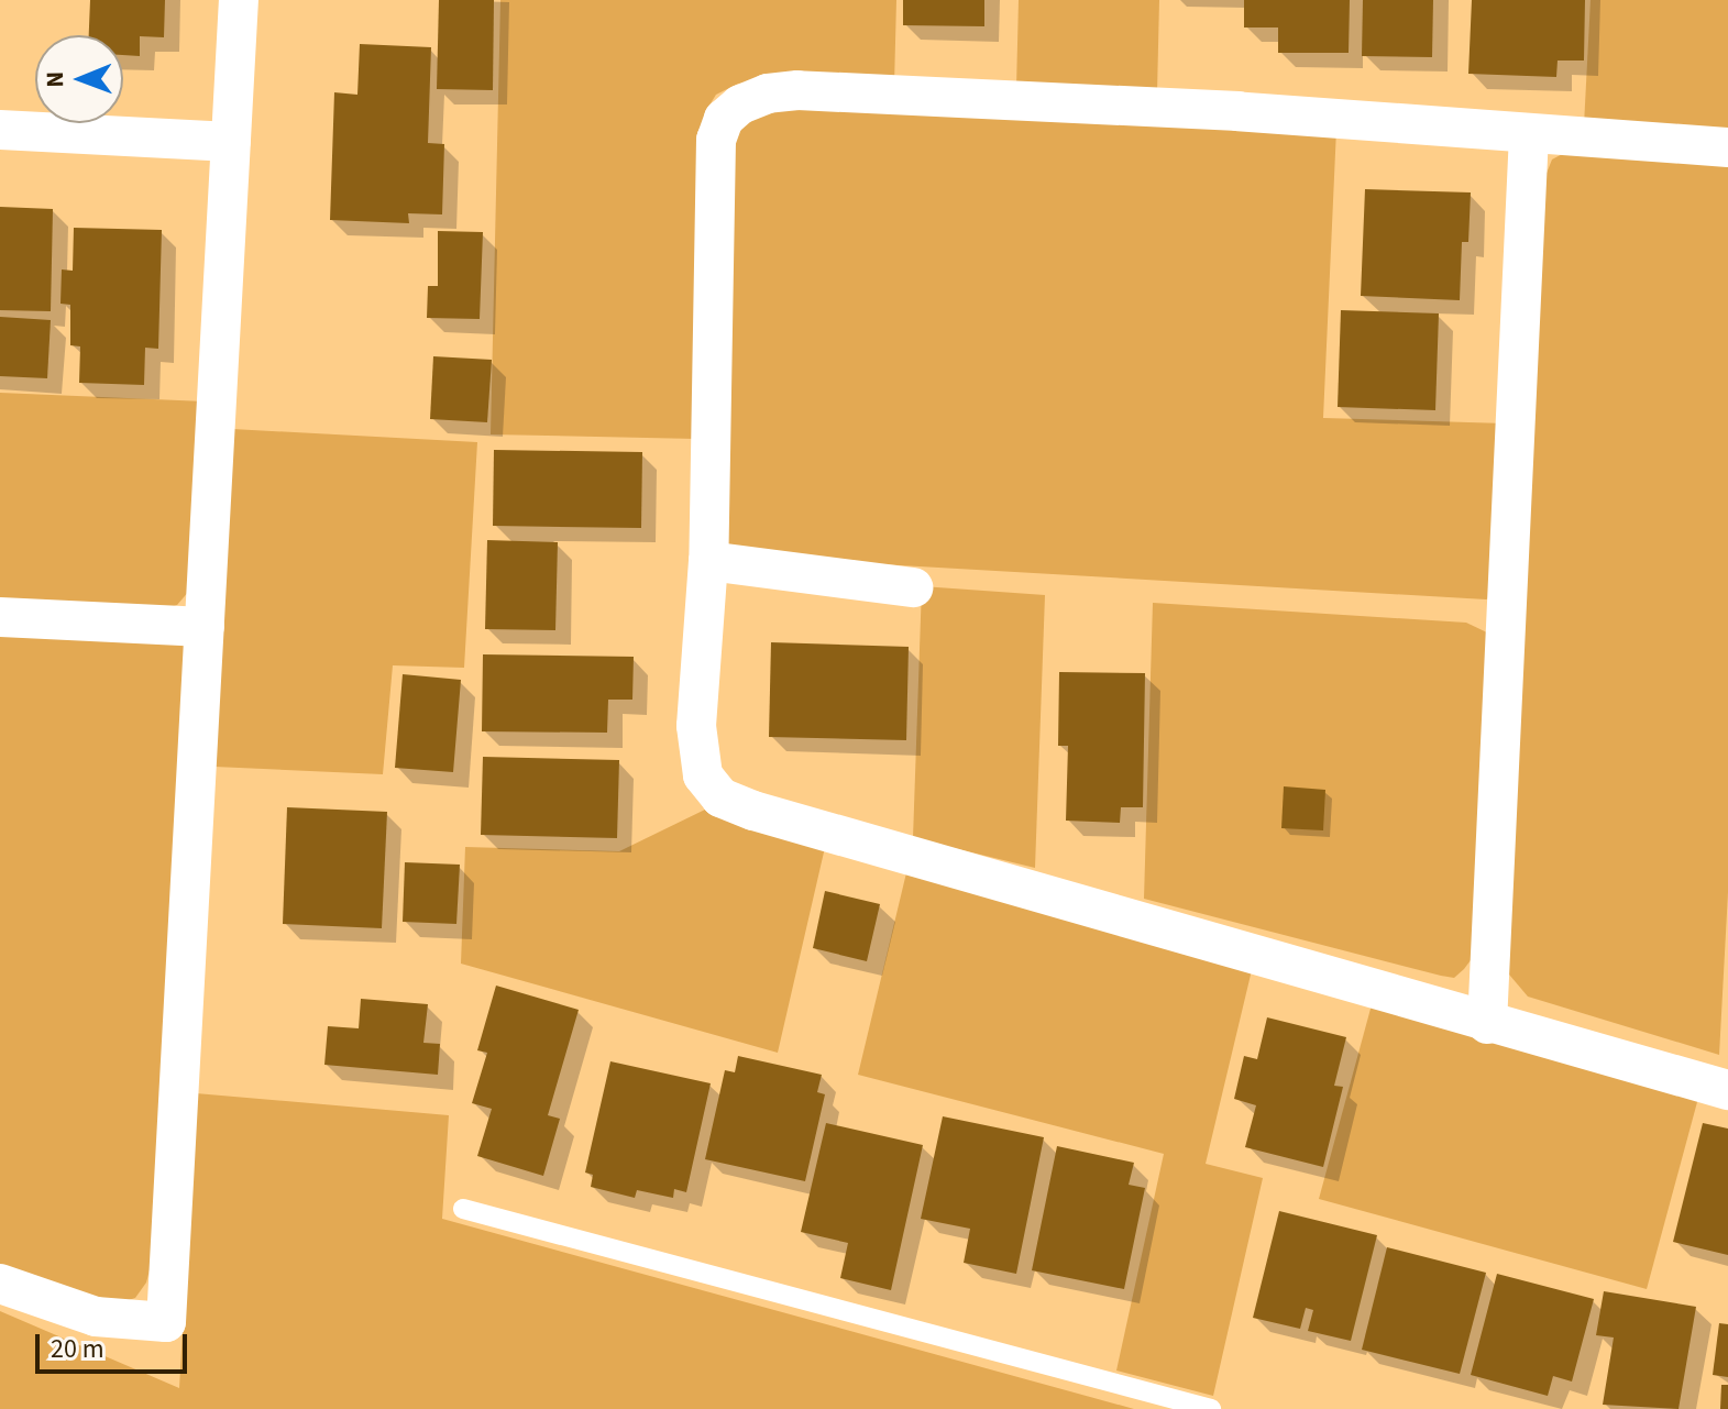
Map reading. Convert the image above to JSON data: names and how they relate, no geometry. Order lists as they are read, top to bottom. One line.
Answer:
{"scale_bar":"20 m","north":"left"}
